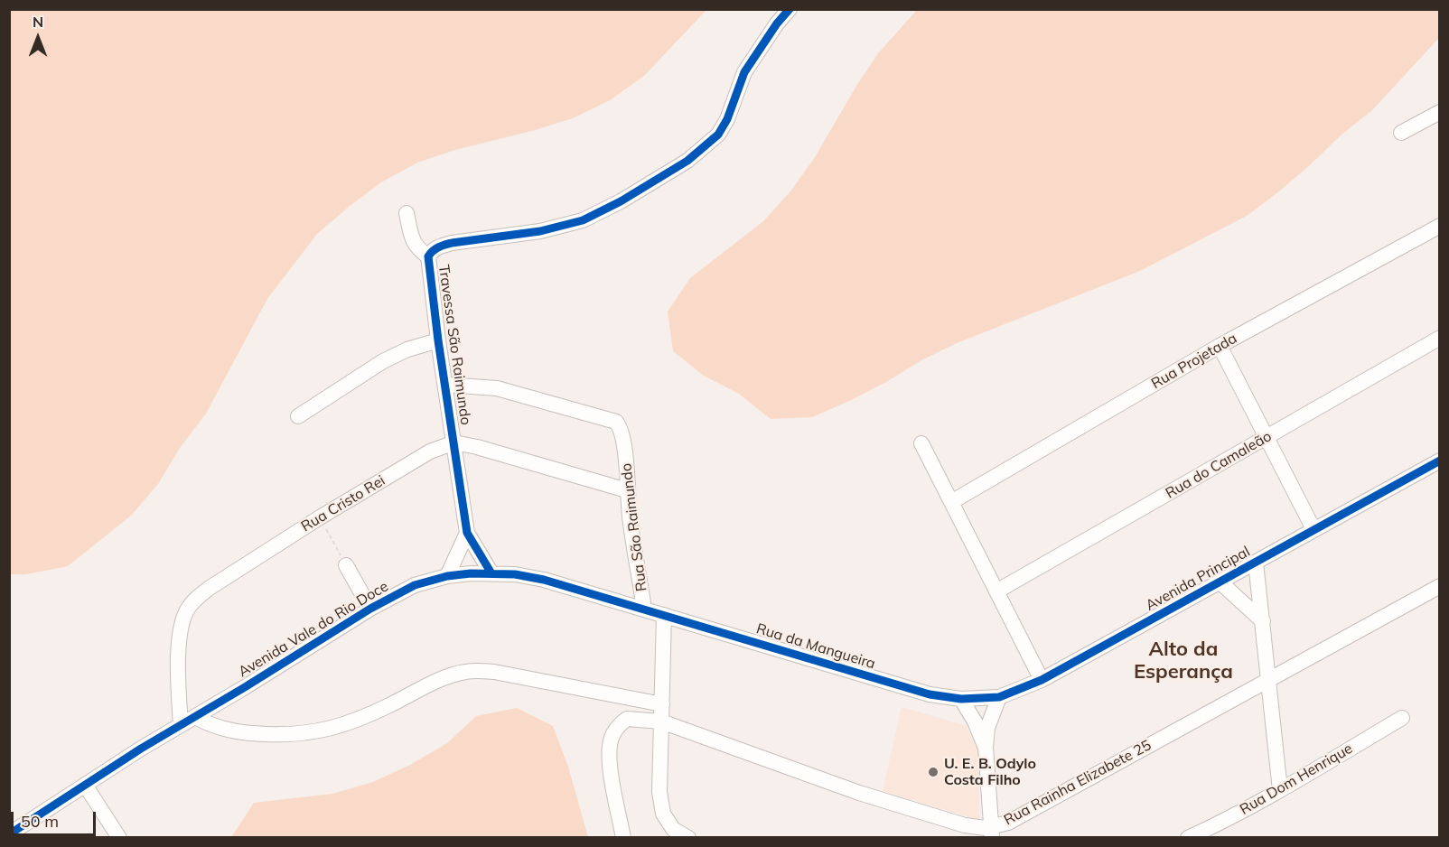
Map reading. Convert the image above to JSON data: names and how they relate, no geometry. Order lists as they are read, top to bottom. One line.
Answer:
{"streets":{"street":["Travessa São Raimundo","Rua Projetada","Rua do Camaleão","Rua Cristo Rei","Rua São Raimundo","Avenida Principal","Avenida Vale do Rio Doce","Rua da Mangueira","Rua Dom Henrique","Rua Rainha Elizabete 25"]},"crossings":[["Travessa São Raimundo","Rua Cristo Rei"],["Travessa São Raimundo","Rua São Raimundo"],["Travessa São Raimundo","Avenida Vale do Rio Doce"],["Rua Cristo Rei","Avenida Vale do Rio Doce"],["Rua São Raimundo","Avenida Vale do Rio Doce"],["Avenida Principal","Rua da Mangueira"],["Avenida Vale do Rio Doce","Rua da Mangueira"]],"districts":["Alto da Esperança"],"places":["U. E. B. Odylo Costa Filho"],"scale_bar":"50 m","north":"top"}
